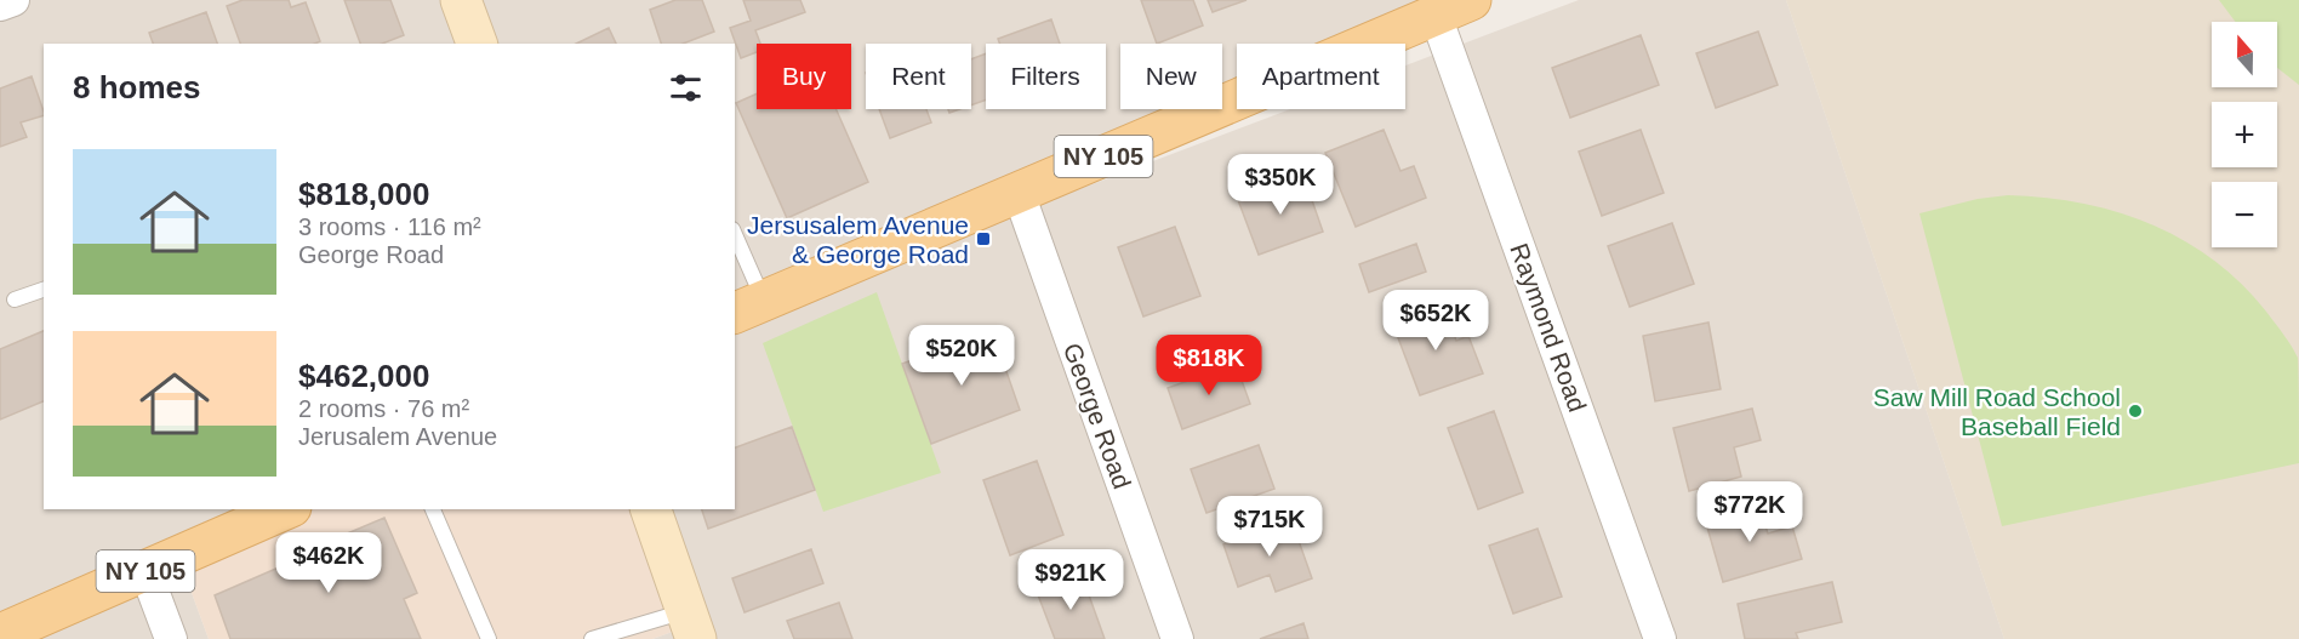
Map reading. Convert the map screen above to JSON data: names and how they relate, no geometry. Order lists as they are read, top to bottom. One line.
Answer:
{"streets":{"main road":["NY 105"],"street":["Raymond Road","George Road"]},"crossings":[["NY 105","Raymond Road"],["NY 105","George Road"]],"places":{"transit":["Jersusalem Avenue & George Road"],"other":["Saw Mill Road School Baseball Field"]},"north":"top","page":{"map_buttons":["+","−"],"chip":["Buy","Rent","Filters","New","Apartment"],"heading":"8 homes","list":[{"name":"$818,000","note":"3 rooms · 116 m² · George Road"},{"name":"$462,000","note":"2 rooms · 76 m² · Jerusalem Avenue"}],"price":["$350K","$652K","$520K","$818K","$772K","$715K","$462K","$921K"]}}
